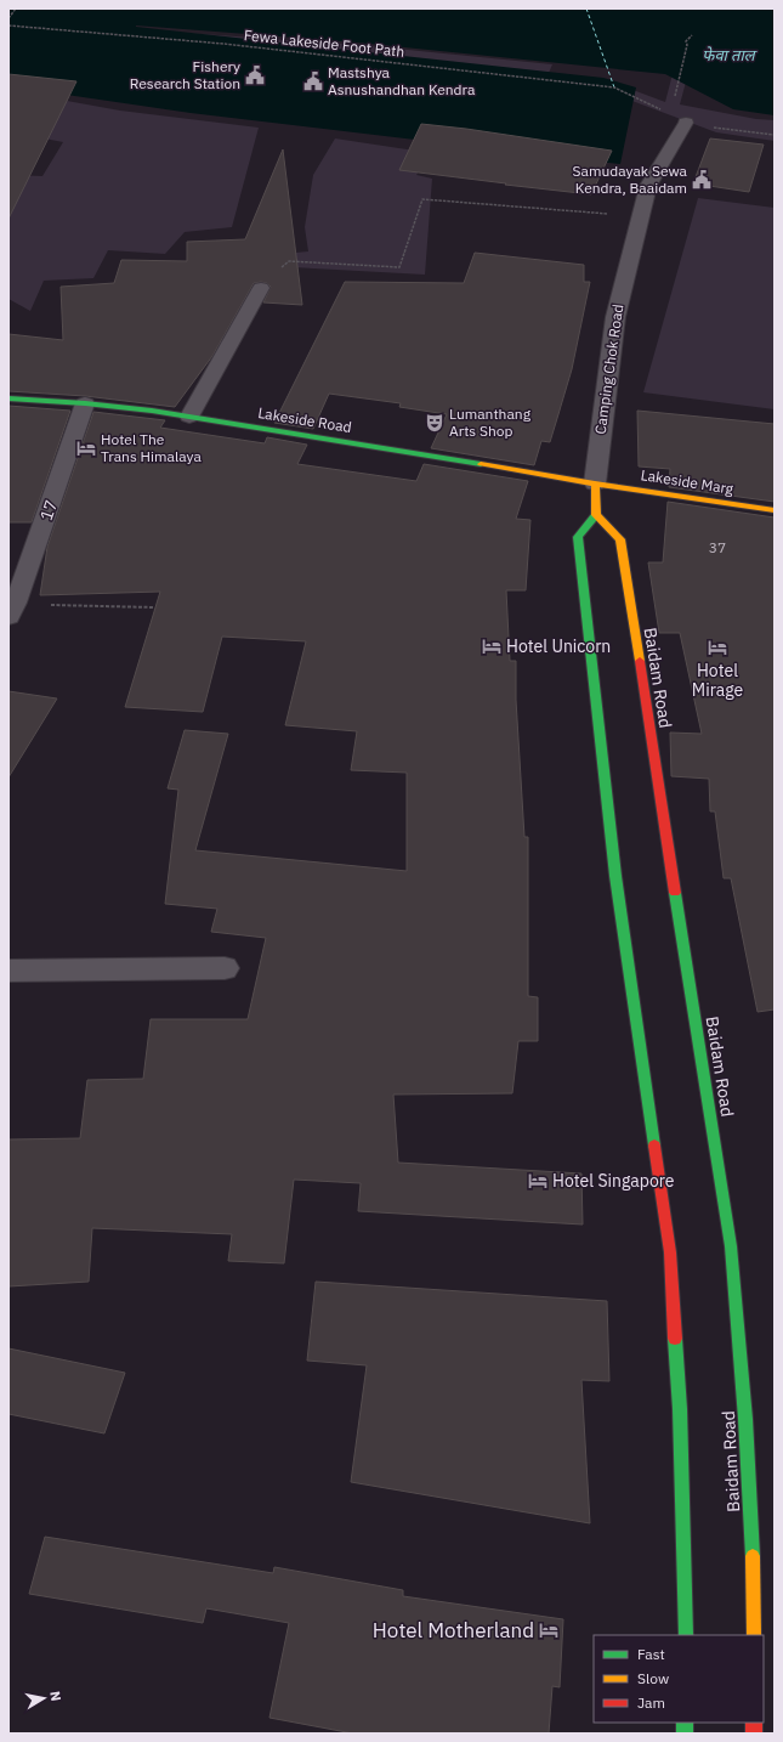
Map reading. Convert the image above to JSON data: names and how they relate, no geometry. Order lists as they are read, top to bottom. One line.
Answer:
{"streets":{"main road":["Lakeside Road","Lakeside Marg","Baidam Road"],"street":["Camping Chok Road","17"],"path":["Fewa Lakeside Foot Path"]},"crossings":[["Fewa Lakeside Foot Path","Camping Chok Road"],["Camping Chok Road","Lakeside Road"],["Camping Chok Road","Lakeside Marg"],["Lakeside Road","Lakeside Marg"],["Lakeside Road","17"]],"water":["फेवा ताल"],"places":{"public building":["Fishery Research Station","Mastshya Asnushandhan Kendra","Samudayak Sewa Kendra, Baaidam"],"theatre":["Lumanthang Arts Shop"],"hotel":["Hotel The Trans Himalaya","Hotel Unicorn","Hotel Mirage","Hotel Singapore","Hotel Motherland"]},"house_numbers":["37"],"legend":["Fast","Slow","Jam"],"north":"right"}
